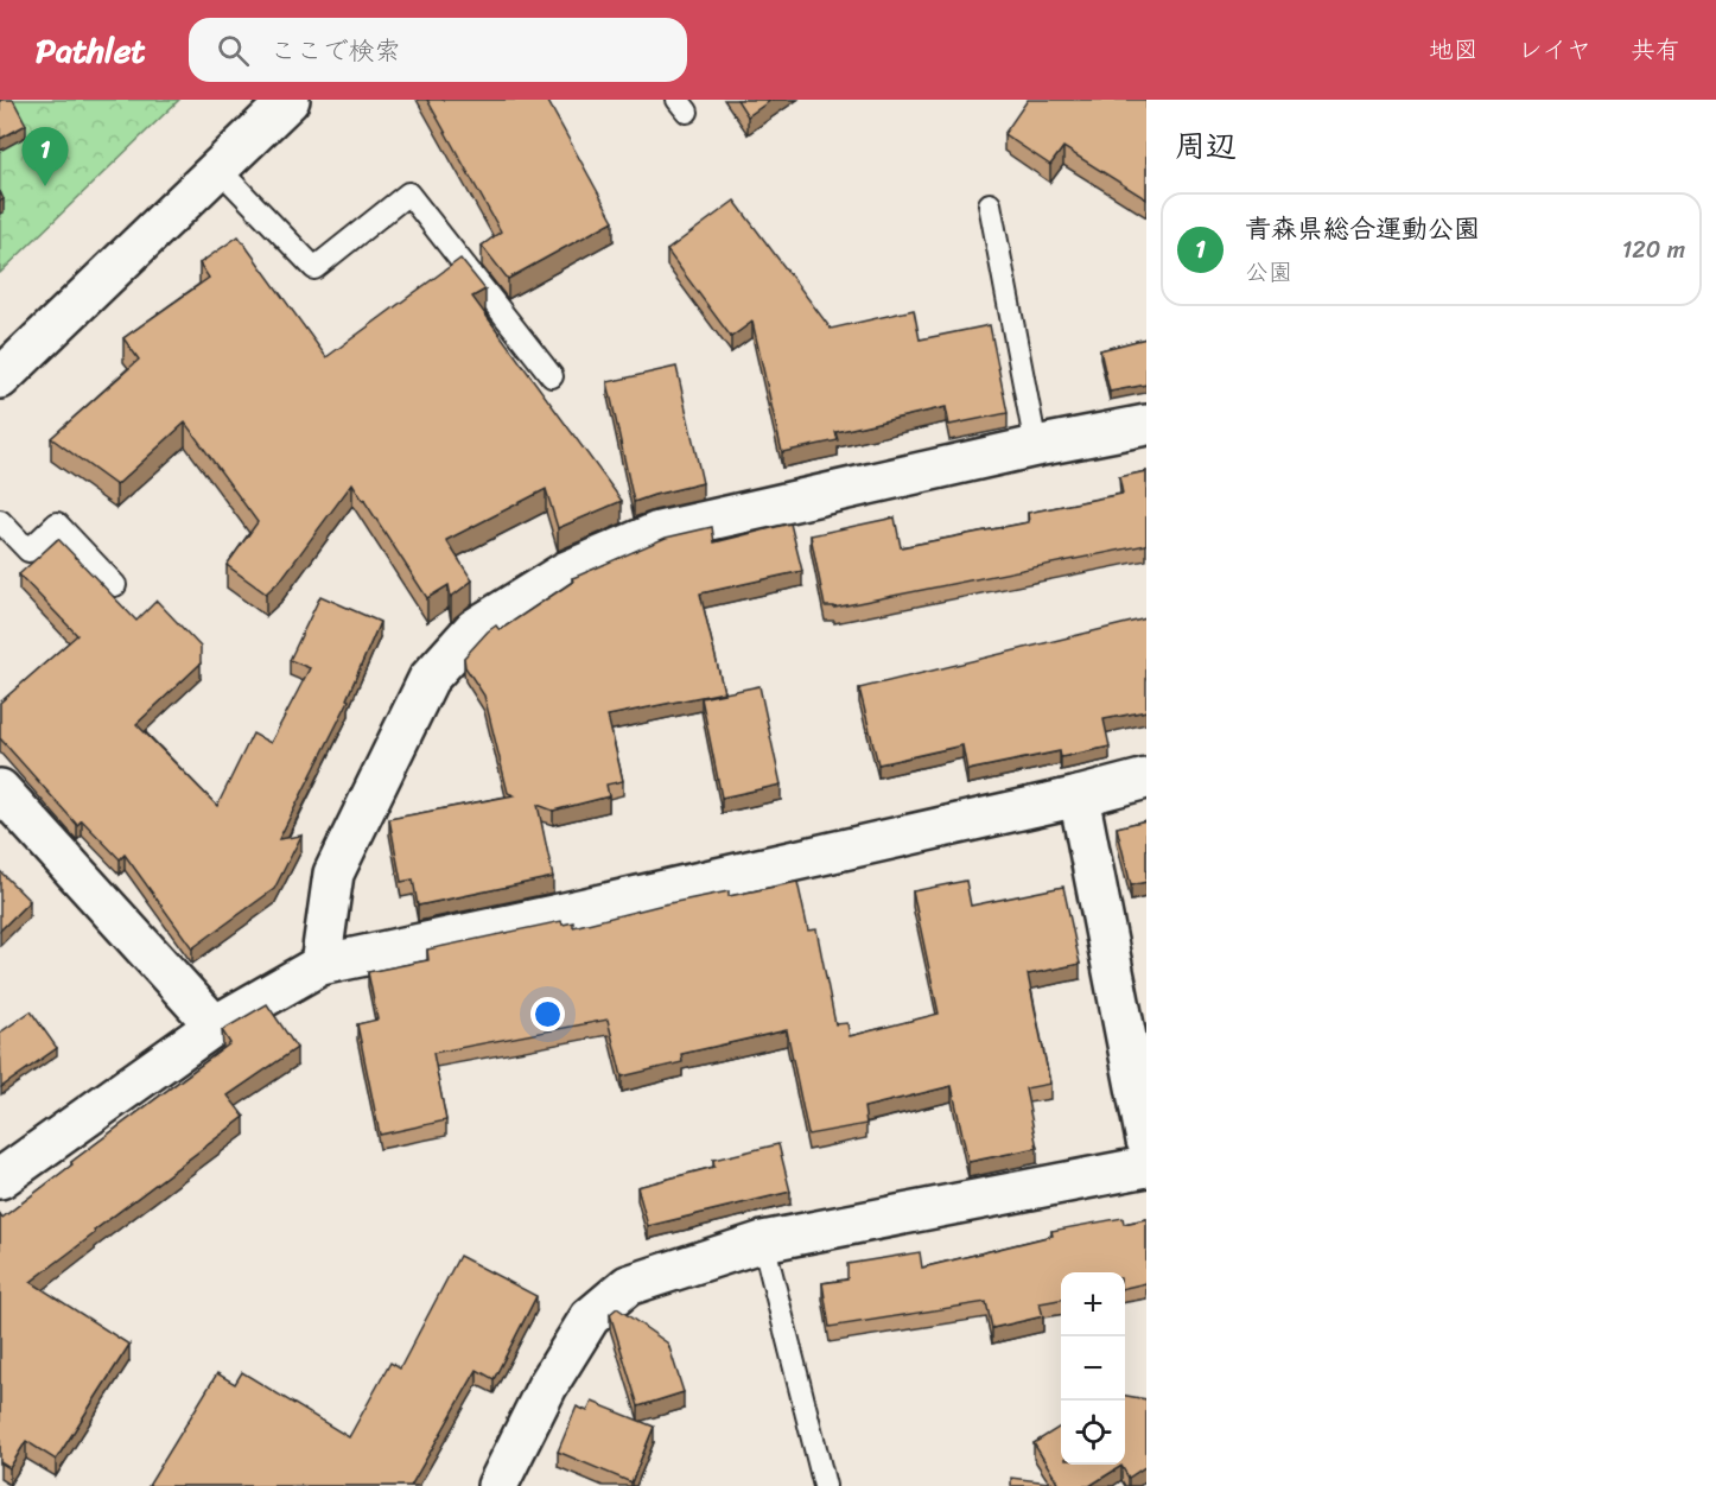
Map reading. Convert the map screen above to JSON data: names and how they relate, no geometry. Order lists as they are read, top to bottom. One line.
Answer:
{"page":{"header":"Pathlet","search":"ここで検索","nav":["地図","レイヤ","共有"],"heading":"周辺","pins":"1","list":[{"mark":"1","name":"青森県総合運動公園","note":"公園","value":"120 m"}],"map_buttons":["+","−"]}}
